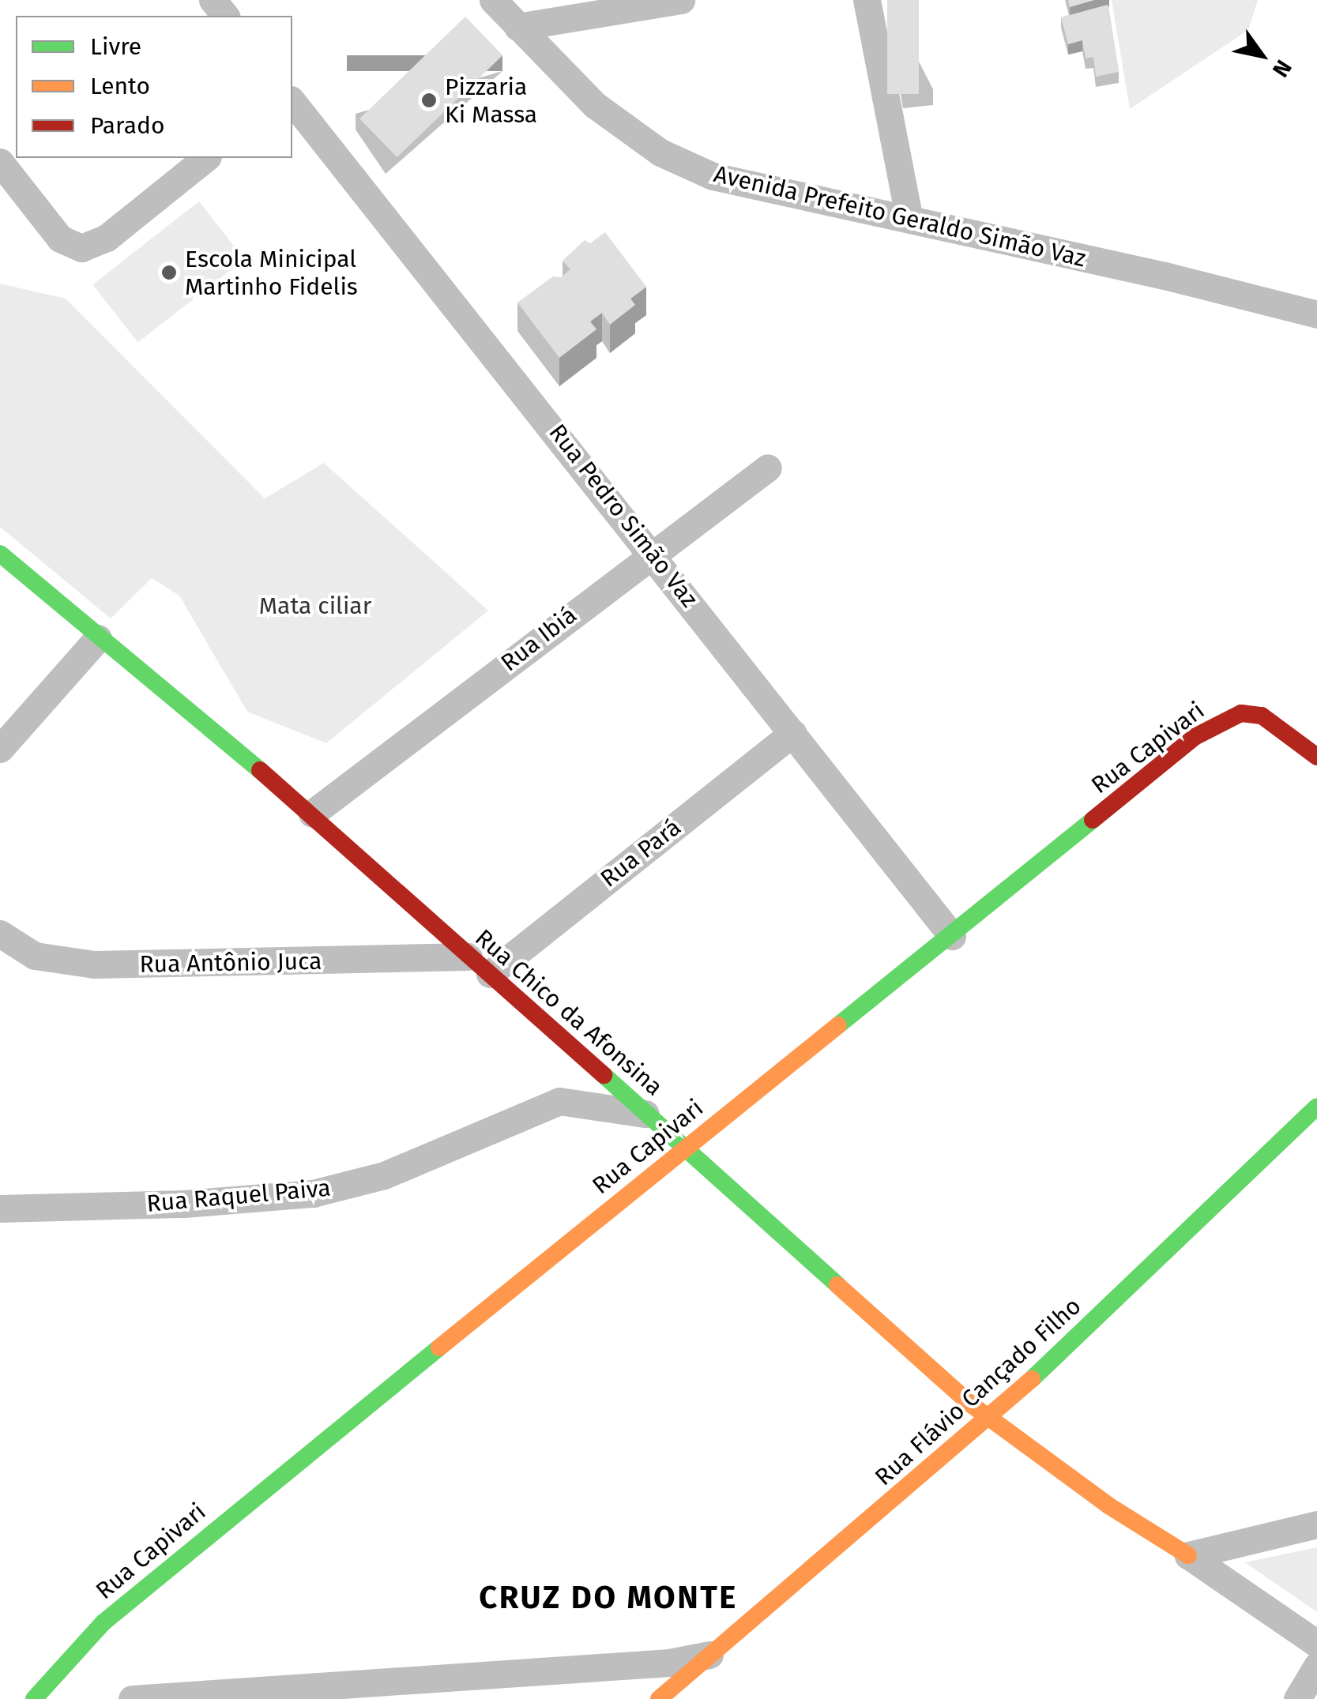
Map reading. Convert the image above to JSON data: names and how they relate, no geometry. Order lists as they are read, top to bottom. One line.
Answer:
{"streets":{"street":["Avenida Prefeito Geraldo Simão Vaz","Rua Pedro Simão Vaz","Rua Ibiá","Rua Capivari","Rua Pará","Rua Antônio Juca","Rua Chico da Afonsina","Rua Raquel Paiva","Rua Flávio Cançado Filho"]},"crossings":[["Rua Pedro Simão Vaz","Rua Ibiá"],["Rua Pedro Simão Vaz","Rua Capivari"],["Rua Pedro Simão Vaz","Rua Pará"],["Rua Ibiá","Rua Chico da Afonsina"],["Rua Capivari","Rua Chico da Afonsina"],["Rua Pará","Rua Antônio Juca"],["Rua Pará","Rua Chico da Afonsina"],["Rua Antônio Juca","Rua Chico da Afonsina"],["Rua Chico da Afonsina","Rua Raquel Paiva"],["Rua Chico da Afonsina","Rua Flávio Cançado Filho"]],"districts":["CRUZ DO MONTE"],"parks":["Mata ciliar"],"places":["Pizzaria Ki Massa","Escola Minicipal Martinho Fidelis"],"legend":["Livre","Lento","Parado"],"north":"bottom right"}
